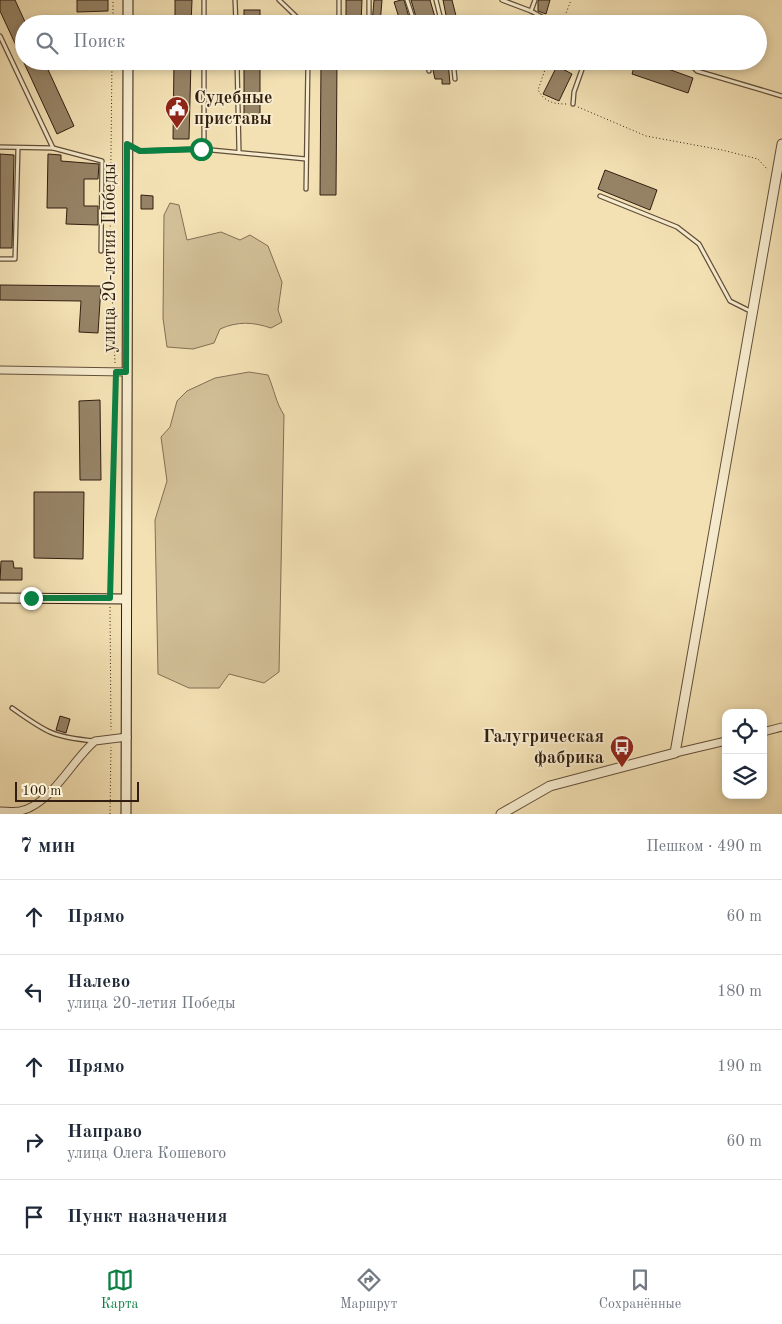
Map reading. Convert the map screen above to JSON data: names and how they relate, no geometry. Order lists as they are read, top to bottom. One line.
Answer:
{"streets":{"main road":["улица 20-летия Победы"]},"places":{"public building":["Судебные приставы"],"bus stop":["Галугрическая фабрика"]},"scale_bar":"100 m","page":{"search":"Поиск","scale":"100 m","heading":["7 мин","Пешком · 490 m"],"list":[["Прямо","60 m"],["Налево","улица 20-летия Победы","180 m"],["Прямо","190 m"],["Направо","улица Олега Кошевого","60 m"],"Пункт назначения"],"nav":["Карта","Маршрут","Сохранённые"]}}
